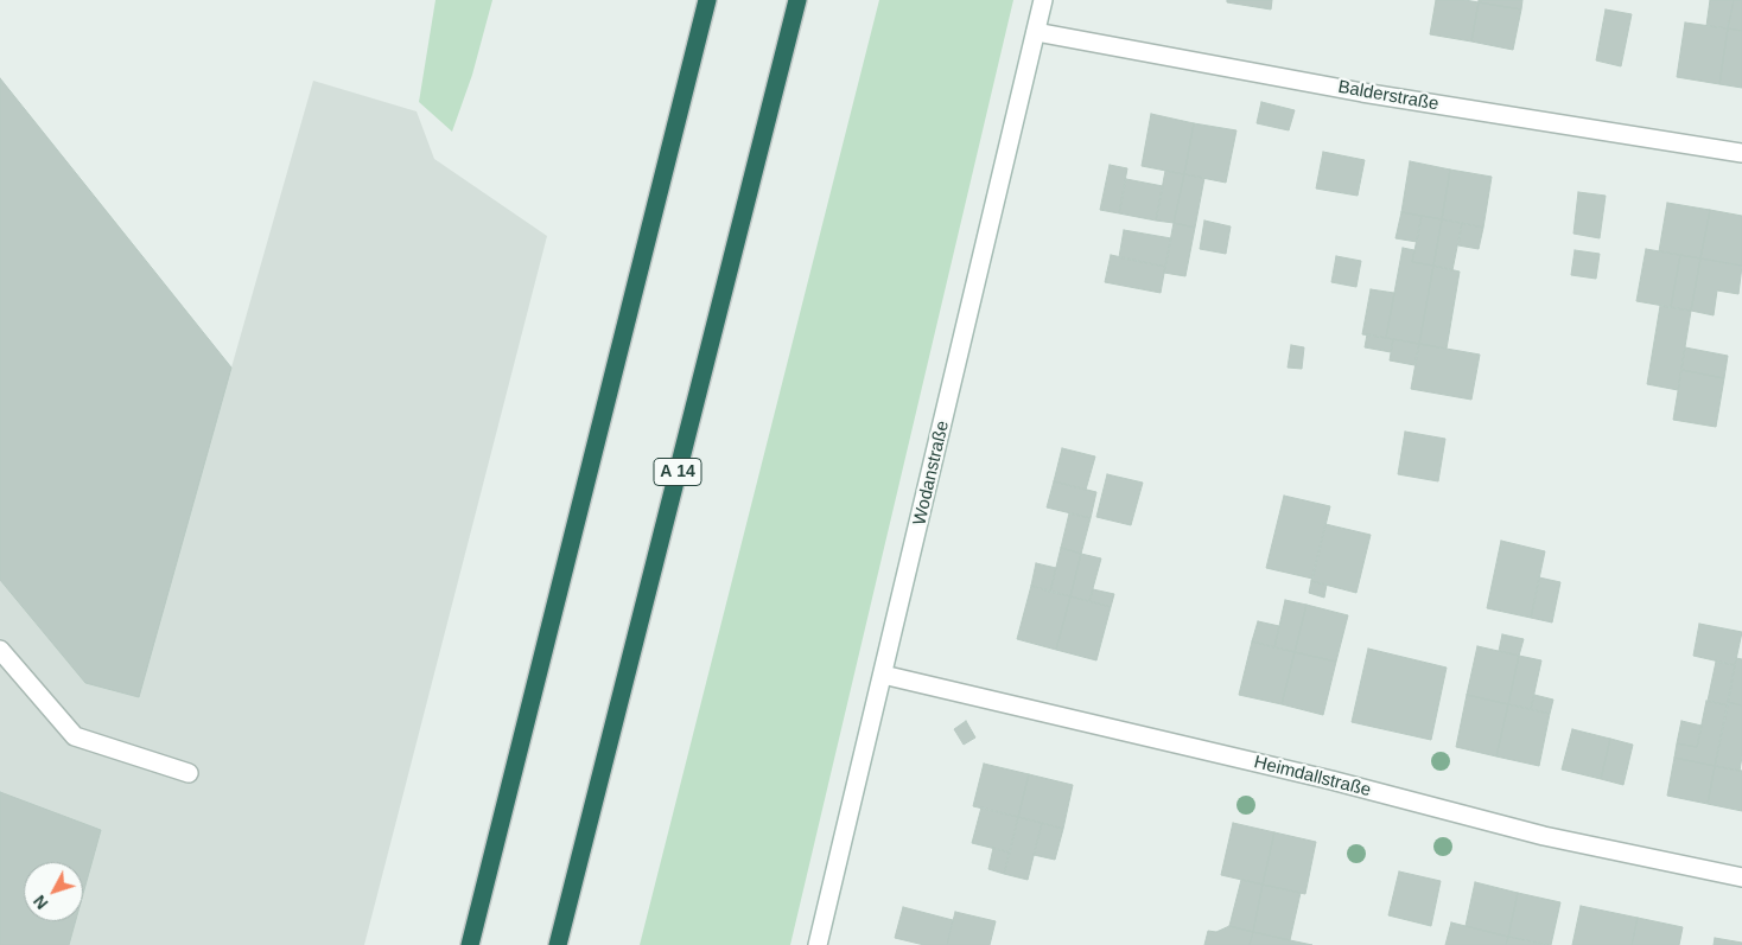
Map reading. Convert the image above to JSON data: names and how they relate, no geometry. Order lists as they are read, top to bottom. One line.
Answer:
{"streets":{"highway":["A 14"],"street":["Balderstraße","Wodanstraße","Heimdallstraße"]},"crossings":[["Balderstraße","Wodanstraße"],["Wodanstraße","Heimdallstraße"]],"north":"bottom left"}
